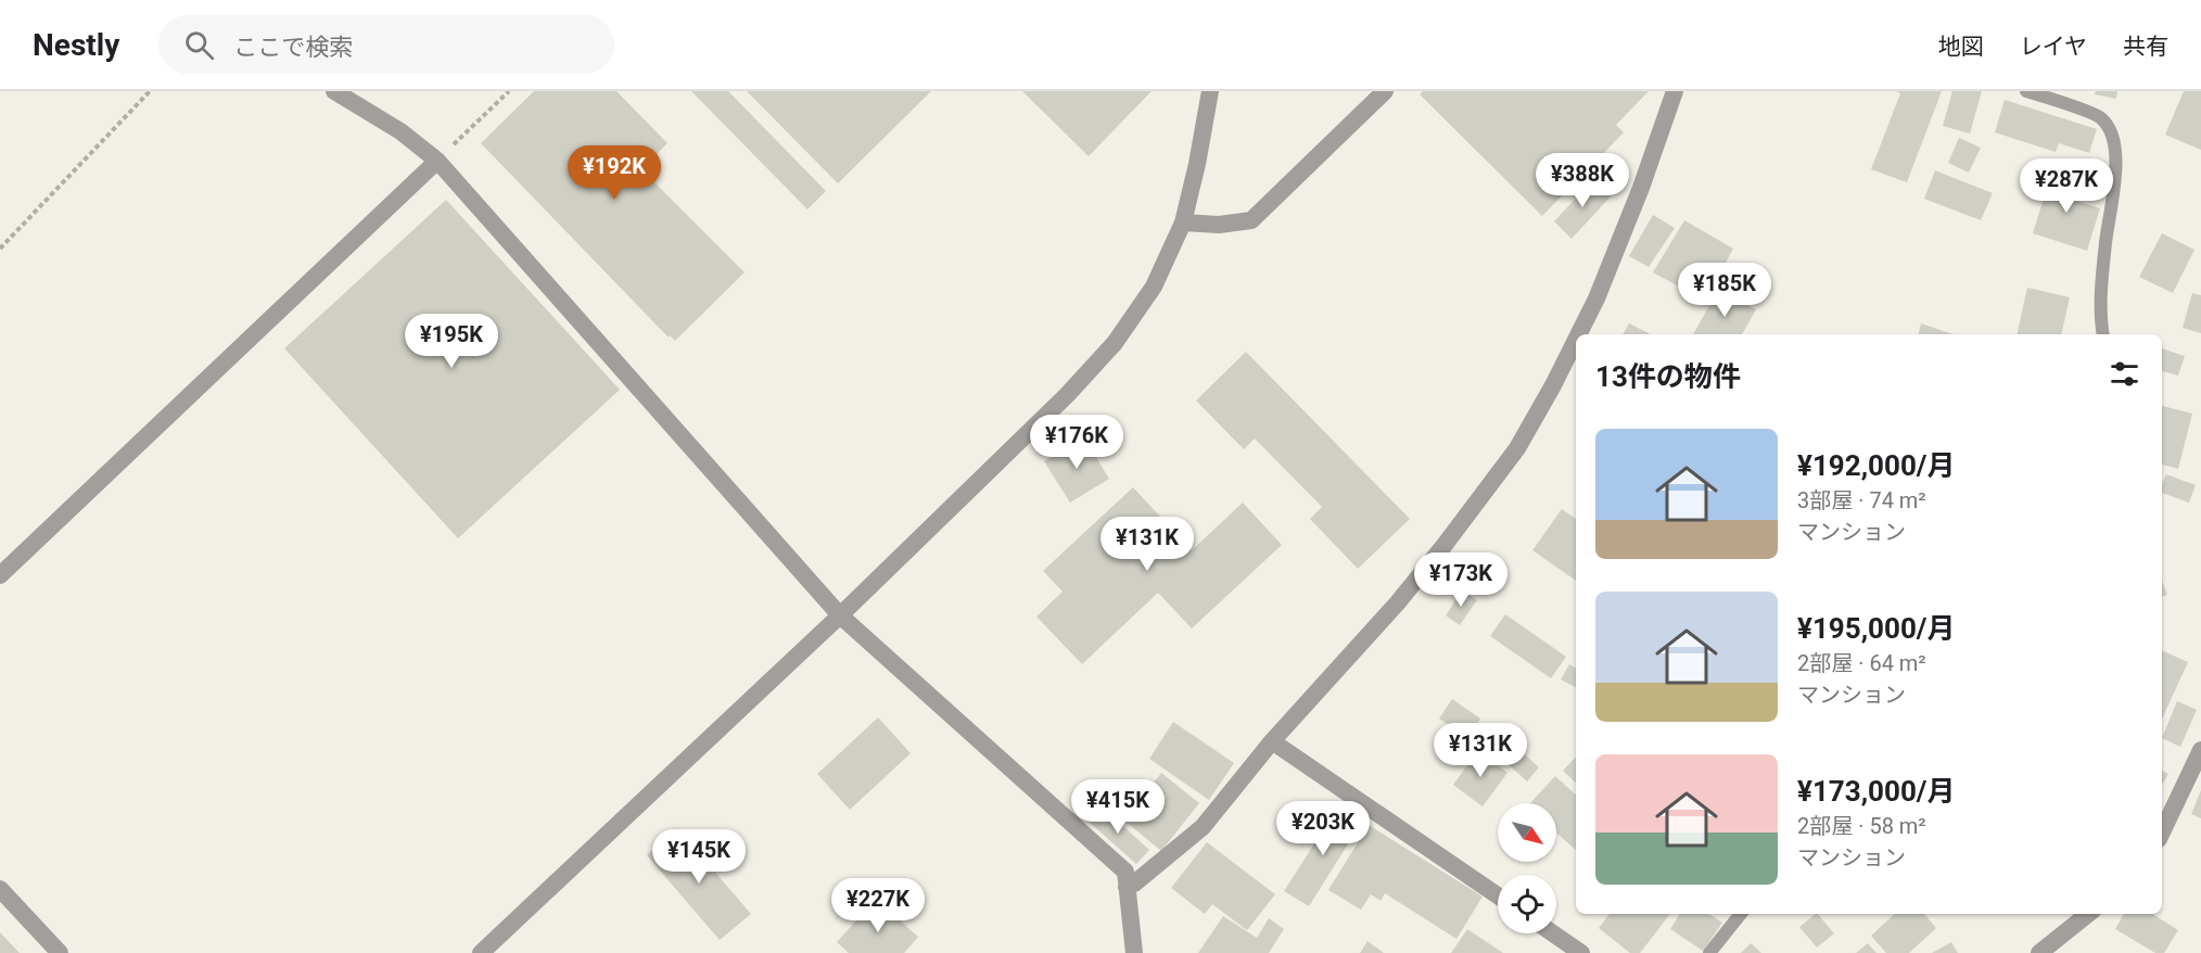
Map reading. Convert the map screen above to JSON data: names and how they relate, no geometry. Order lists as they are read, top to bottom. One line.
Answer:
{"north":"bottom right","page":{"header":"Nestly","search":"ここで検索","nav":["地図","レイヤ","共有"],"price":["¥192K","¥388K","¥287K","¥185K","¥195K","¥176K","¥131K","¥173K","¥131K","¥415K","¥203K","¥145K","¥227K"],"heading":"13件の物件","list":[{"name":"¥192,000/月","note":"3部屋 · 74 m² · マンション"},{"name":"¥195,000/月","note":"2部屋 · 64 m² · マンション"},{"name":"¥173,000/月","note":"2部屋 · 58 m² · マンション"}]}}
